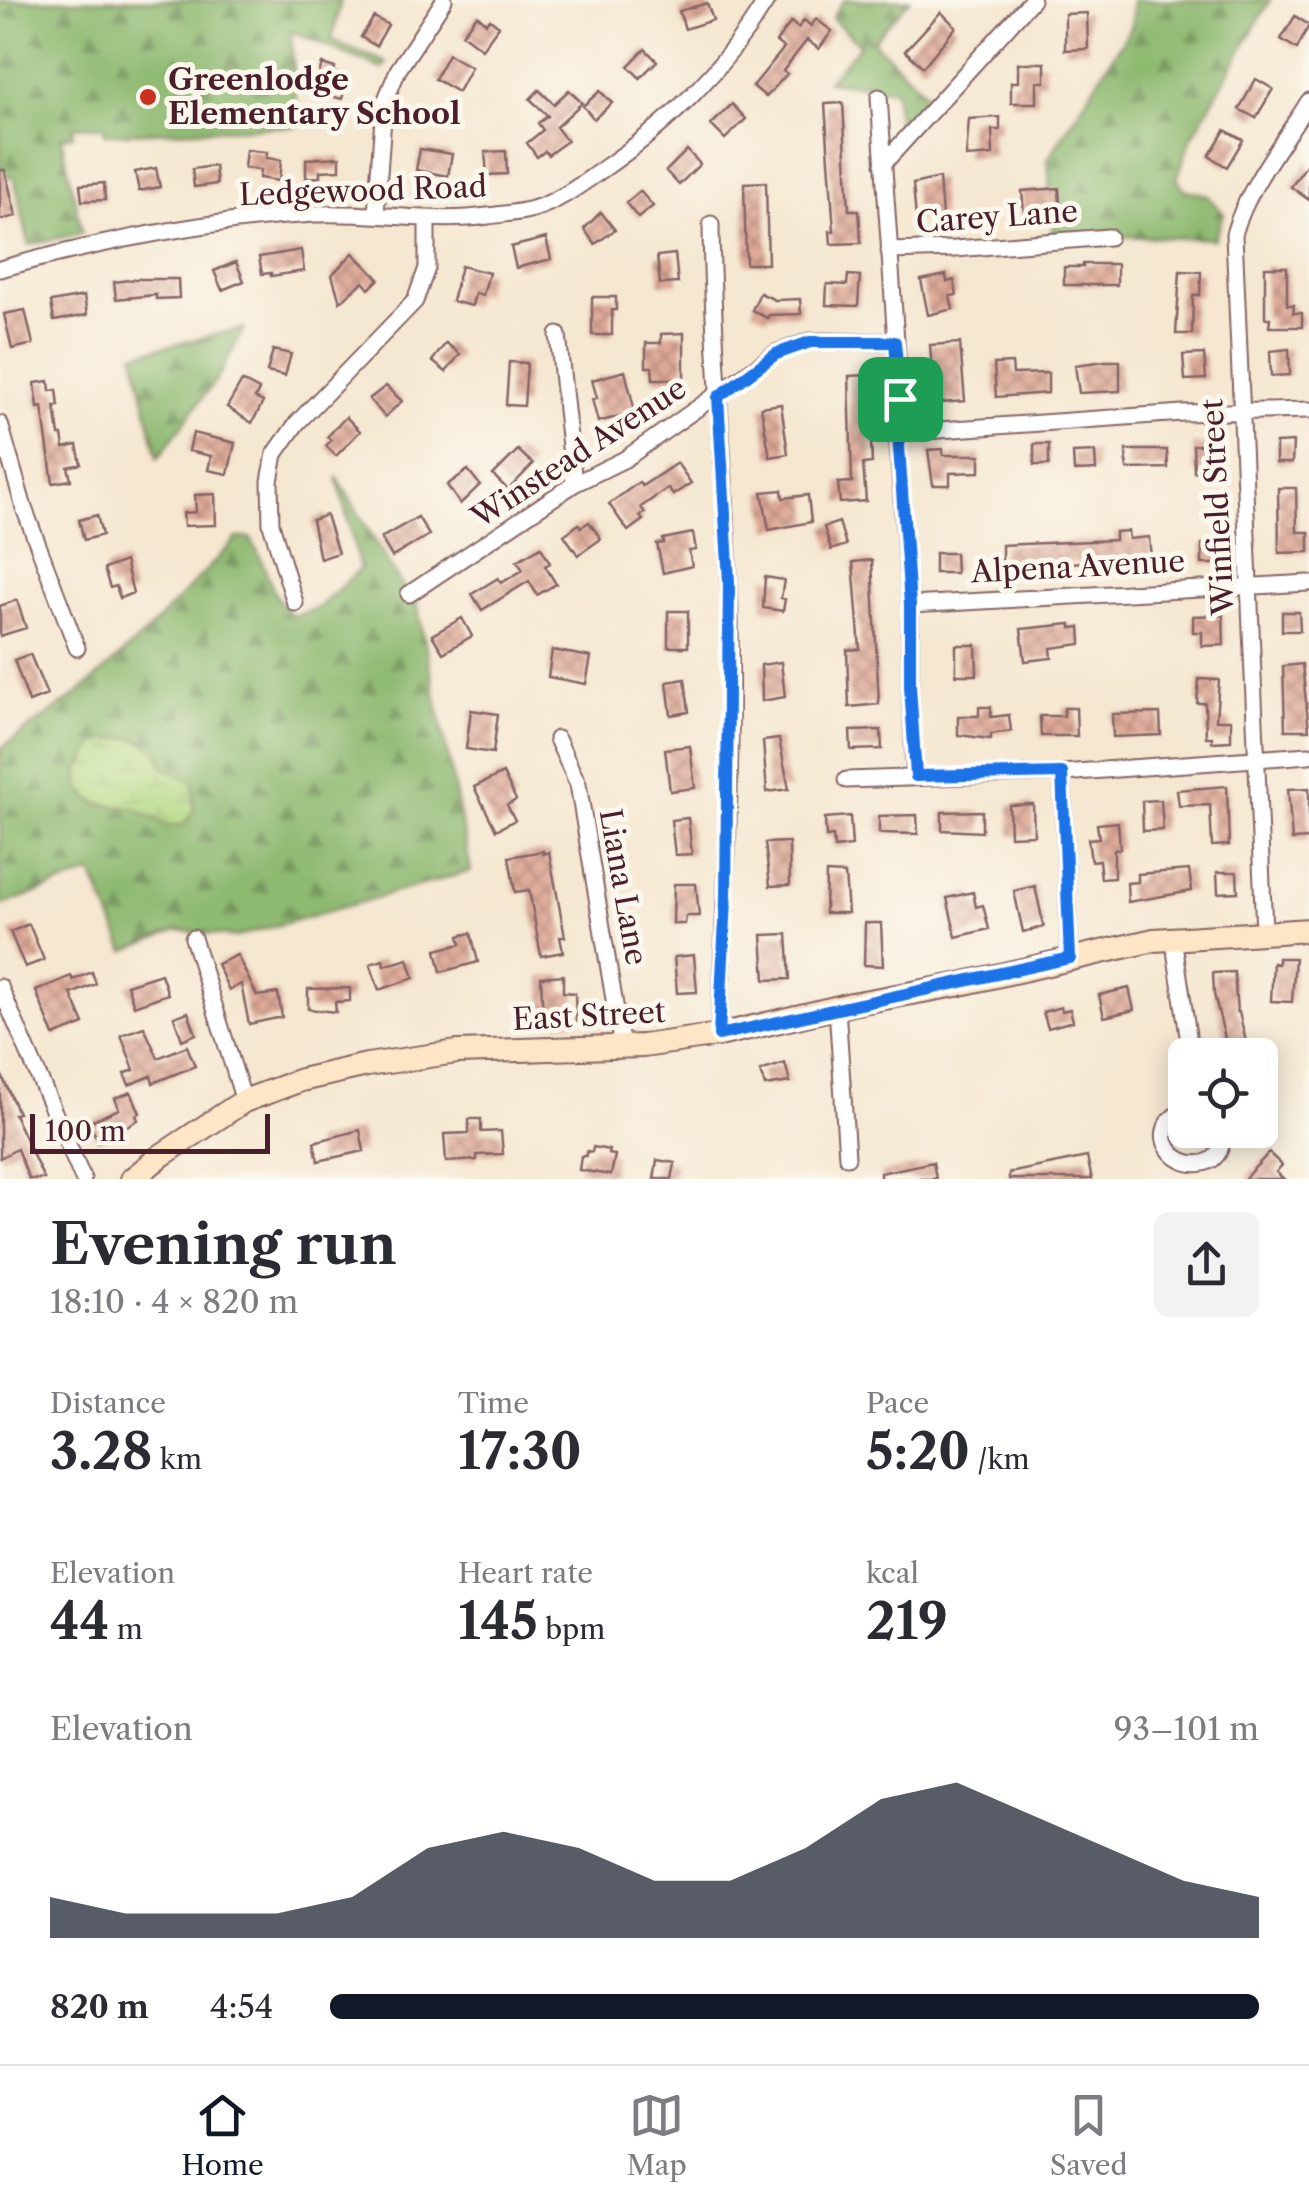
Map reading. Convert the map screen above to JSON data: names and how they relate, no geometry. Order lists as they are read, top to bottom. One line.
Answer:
{"streets":{"main road":["East Street"],"street":["Ledgewood Road","Carey Lane","Winstead Avenue","Winfield Street","Alpena Avenue","Liana Lane"]},"crossings":[["Winfield Street","Alpena Avenue"],["Winfield Street","East Street"],["Liana Lane","East Street"]],"places":["Greenlodge Elementary School"],"scale_bar":"100 m","page":{"scale":"100 m","heading":["Evening run","18:10 · 4 × 820 m"],"stats":[["Distance","3.28 km"],["Time","17:30"],["Pace","5:20 /km"],["Elevation","44 m"],["Heart rate","145 bpm"],["kcal","219"]],"chart":["Elevation","93–101 m"],"list":[{"name":"820 m","note":"4:54"}],"tabs":["Home","Map","Saved"]}}
